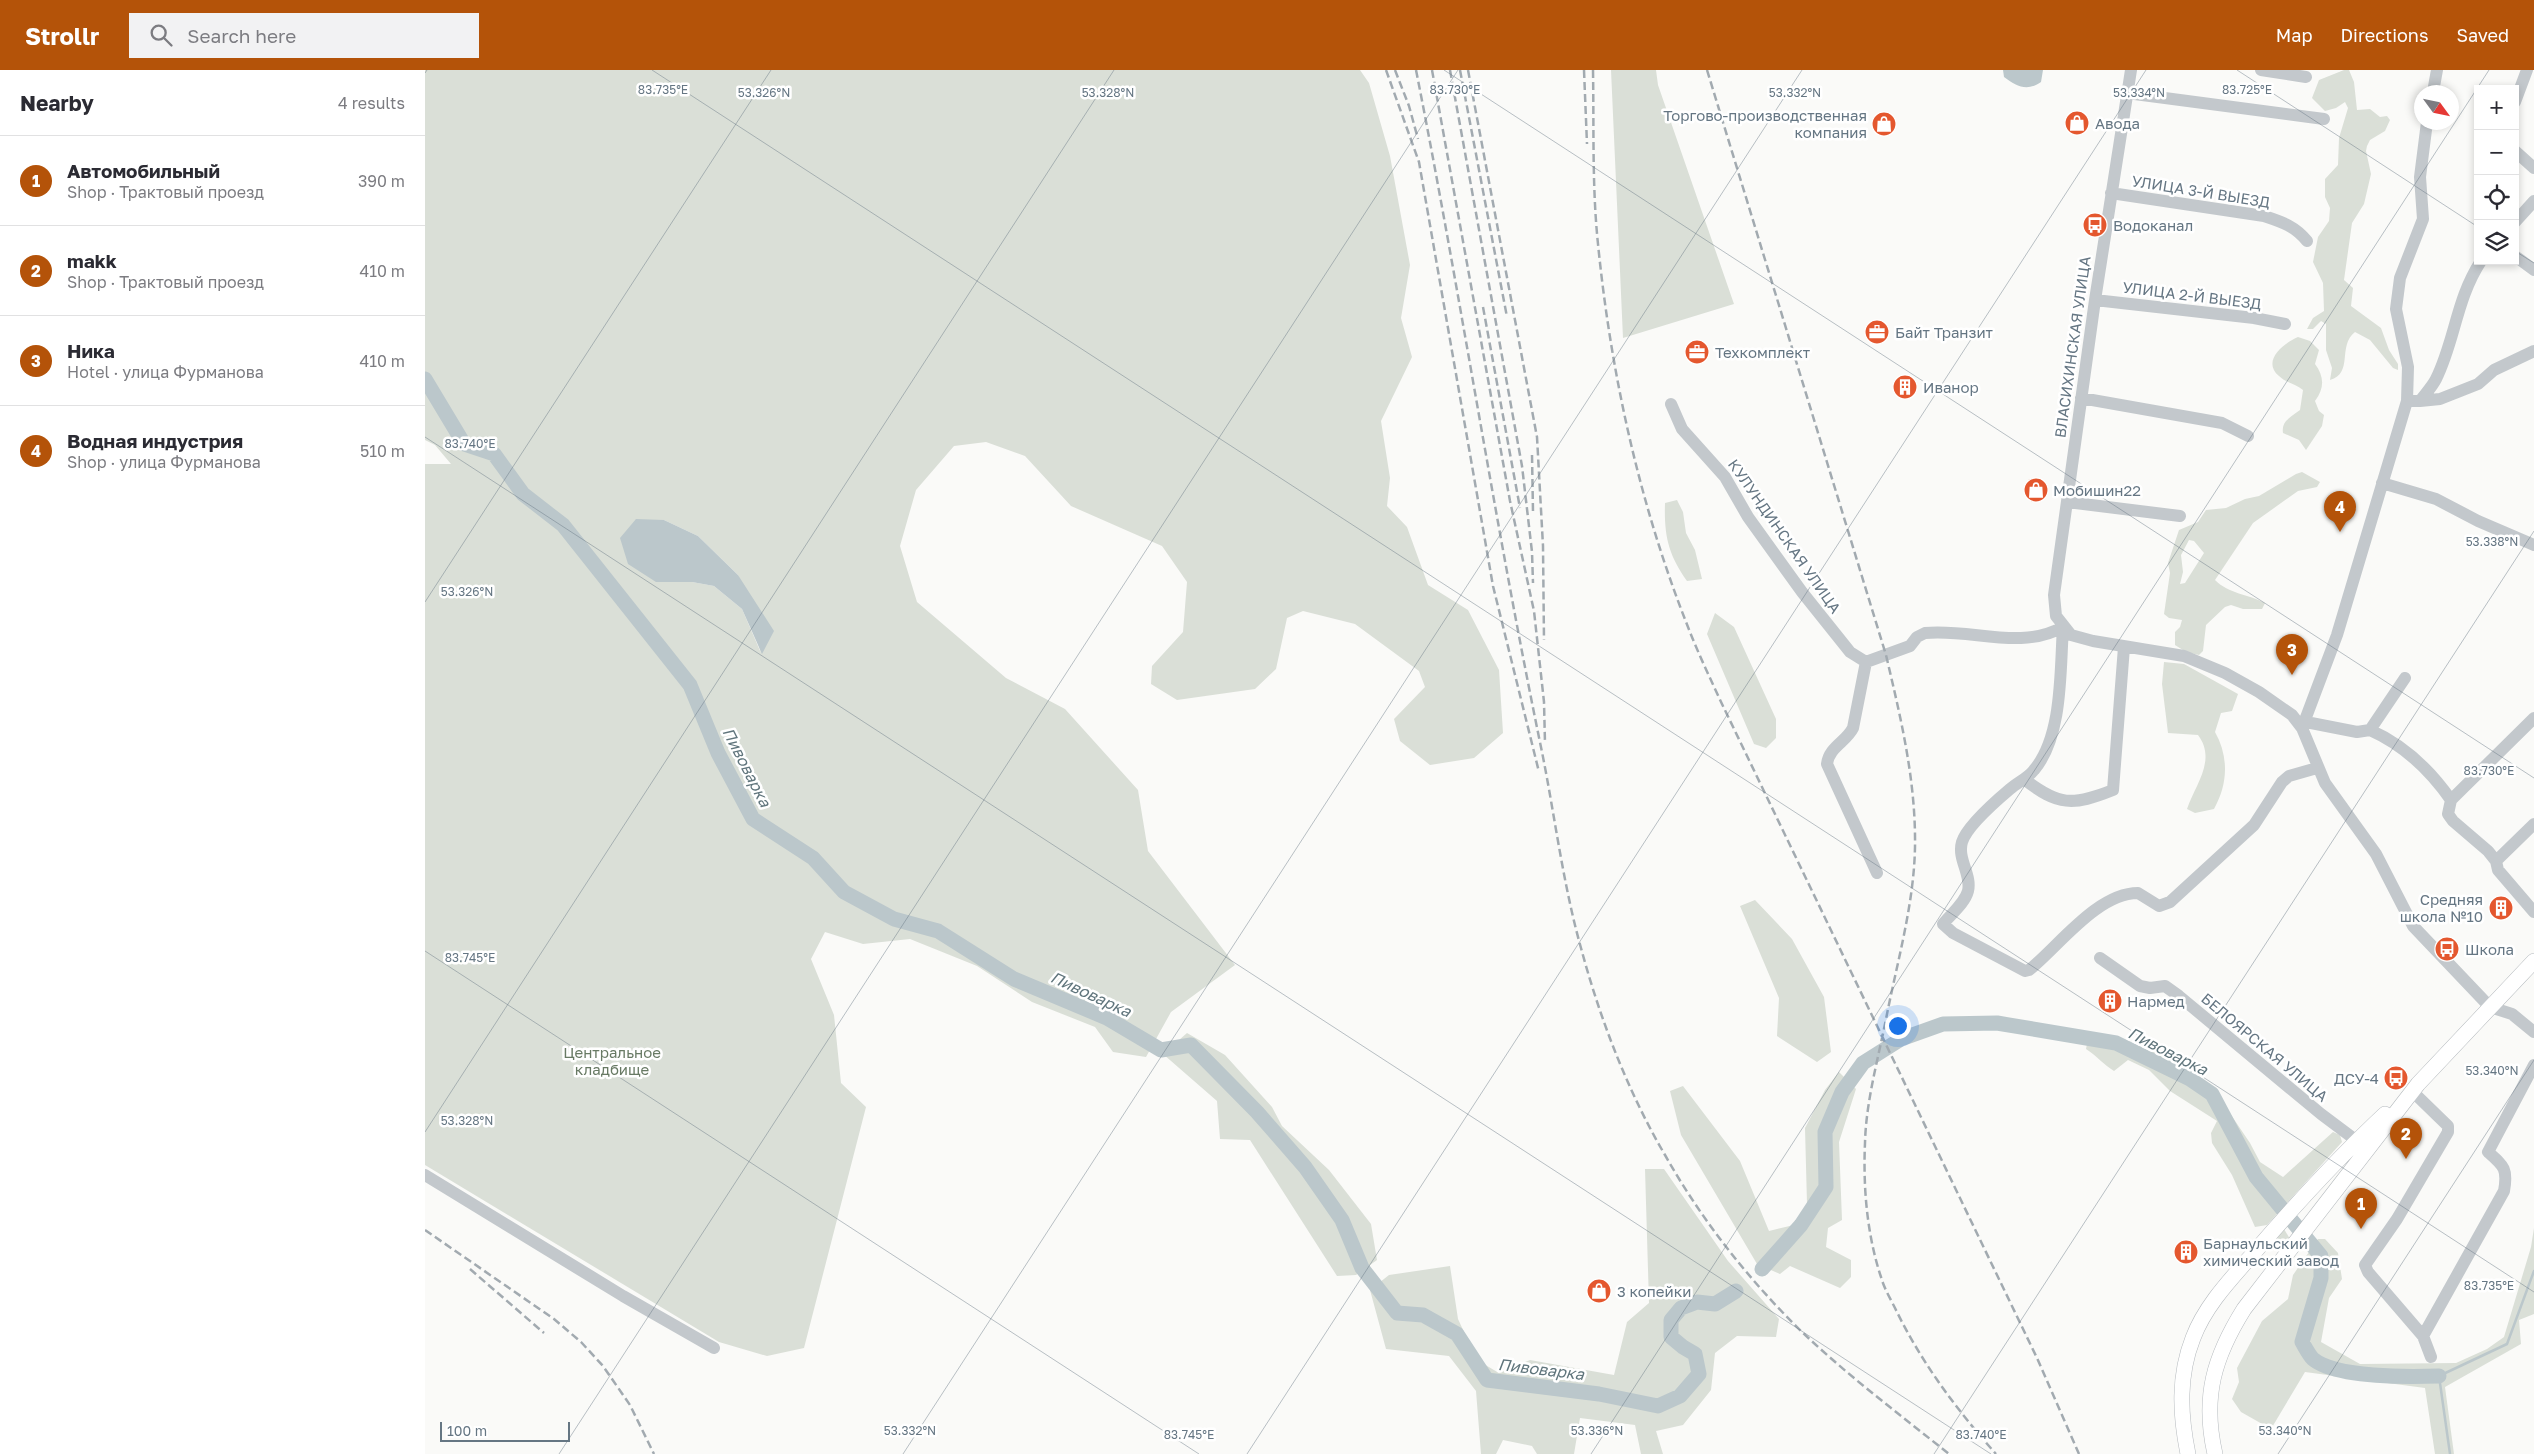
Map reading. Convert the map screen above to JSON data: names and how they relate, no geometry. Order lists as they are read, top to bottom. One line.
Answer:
{"streets":{"street":["УЛИЦА 3-Й ВЫЕЗД","УЛИЦА 2-Й ВЫЕЗД","ВЛАСИХИНСКАЯ УЛИЦА","КУЛУНДИНСКАЯ УЛИЦА","БЕЛОЯРСКАЯ УЛИЦА"]},"crossings":[["УЛИЦА 3-Й ВЫЕЗД","ВЛАСИХИНСКАЯ УЛИЦА"],["УЛИЦА 2-Й ВЫЕЗД","ВЛАСИХИНСКАЯ УЛИЦА"]],"water":["Пивоварка"],"parks":["Центральное кладбище"],"places":{"shop":["Авода","Торгово-производственная компания","Мобишин22","3 копейки"],"bus stop":["Водоканал","Школа","ДСУ-4"],"office":["Байт Транзит","Техкомплект"],"building":["Иванор","Средняя школа №10","Нармед","Барнаульский химический завод"]},"scale_bar":"100 m","north":"bottom right","page":{"header":"Strollr","search":"Search here","nav":["Map","Directions","Saved"],"heading":["Nearby","4 results"],"map_buttons":["+","−"],"list":[{"mark":"1","name":"Автомобильный","note":"Shop · Трактовый проезд","value":"390 m"},{"mark":"2","name":"makk","note":"Shop · Трактовый проезд","value":"410 m"},{"mark":"3","name":"Ника","note":"Hotel · улица Фурманова","value":"410 m"},{"mark":"4","name":"Водная индустрия","note":"Shop · улица Фурманова","value":"510 m"}],"pins":["4","3","2","1"],"scale":"100 m"},"coordinates":["83.735°E","83.725°E","83.730°E","53.326°N","53.328°N","53.332°N","53.334°N","83.740°E","53.338°N","83.745°E","53.340°N","53.336°N"]}
